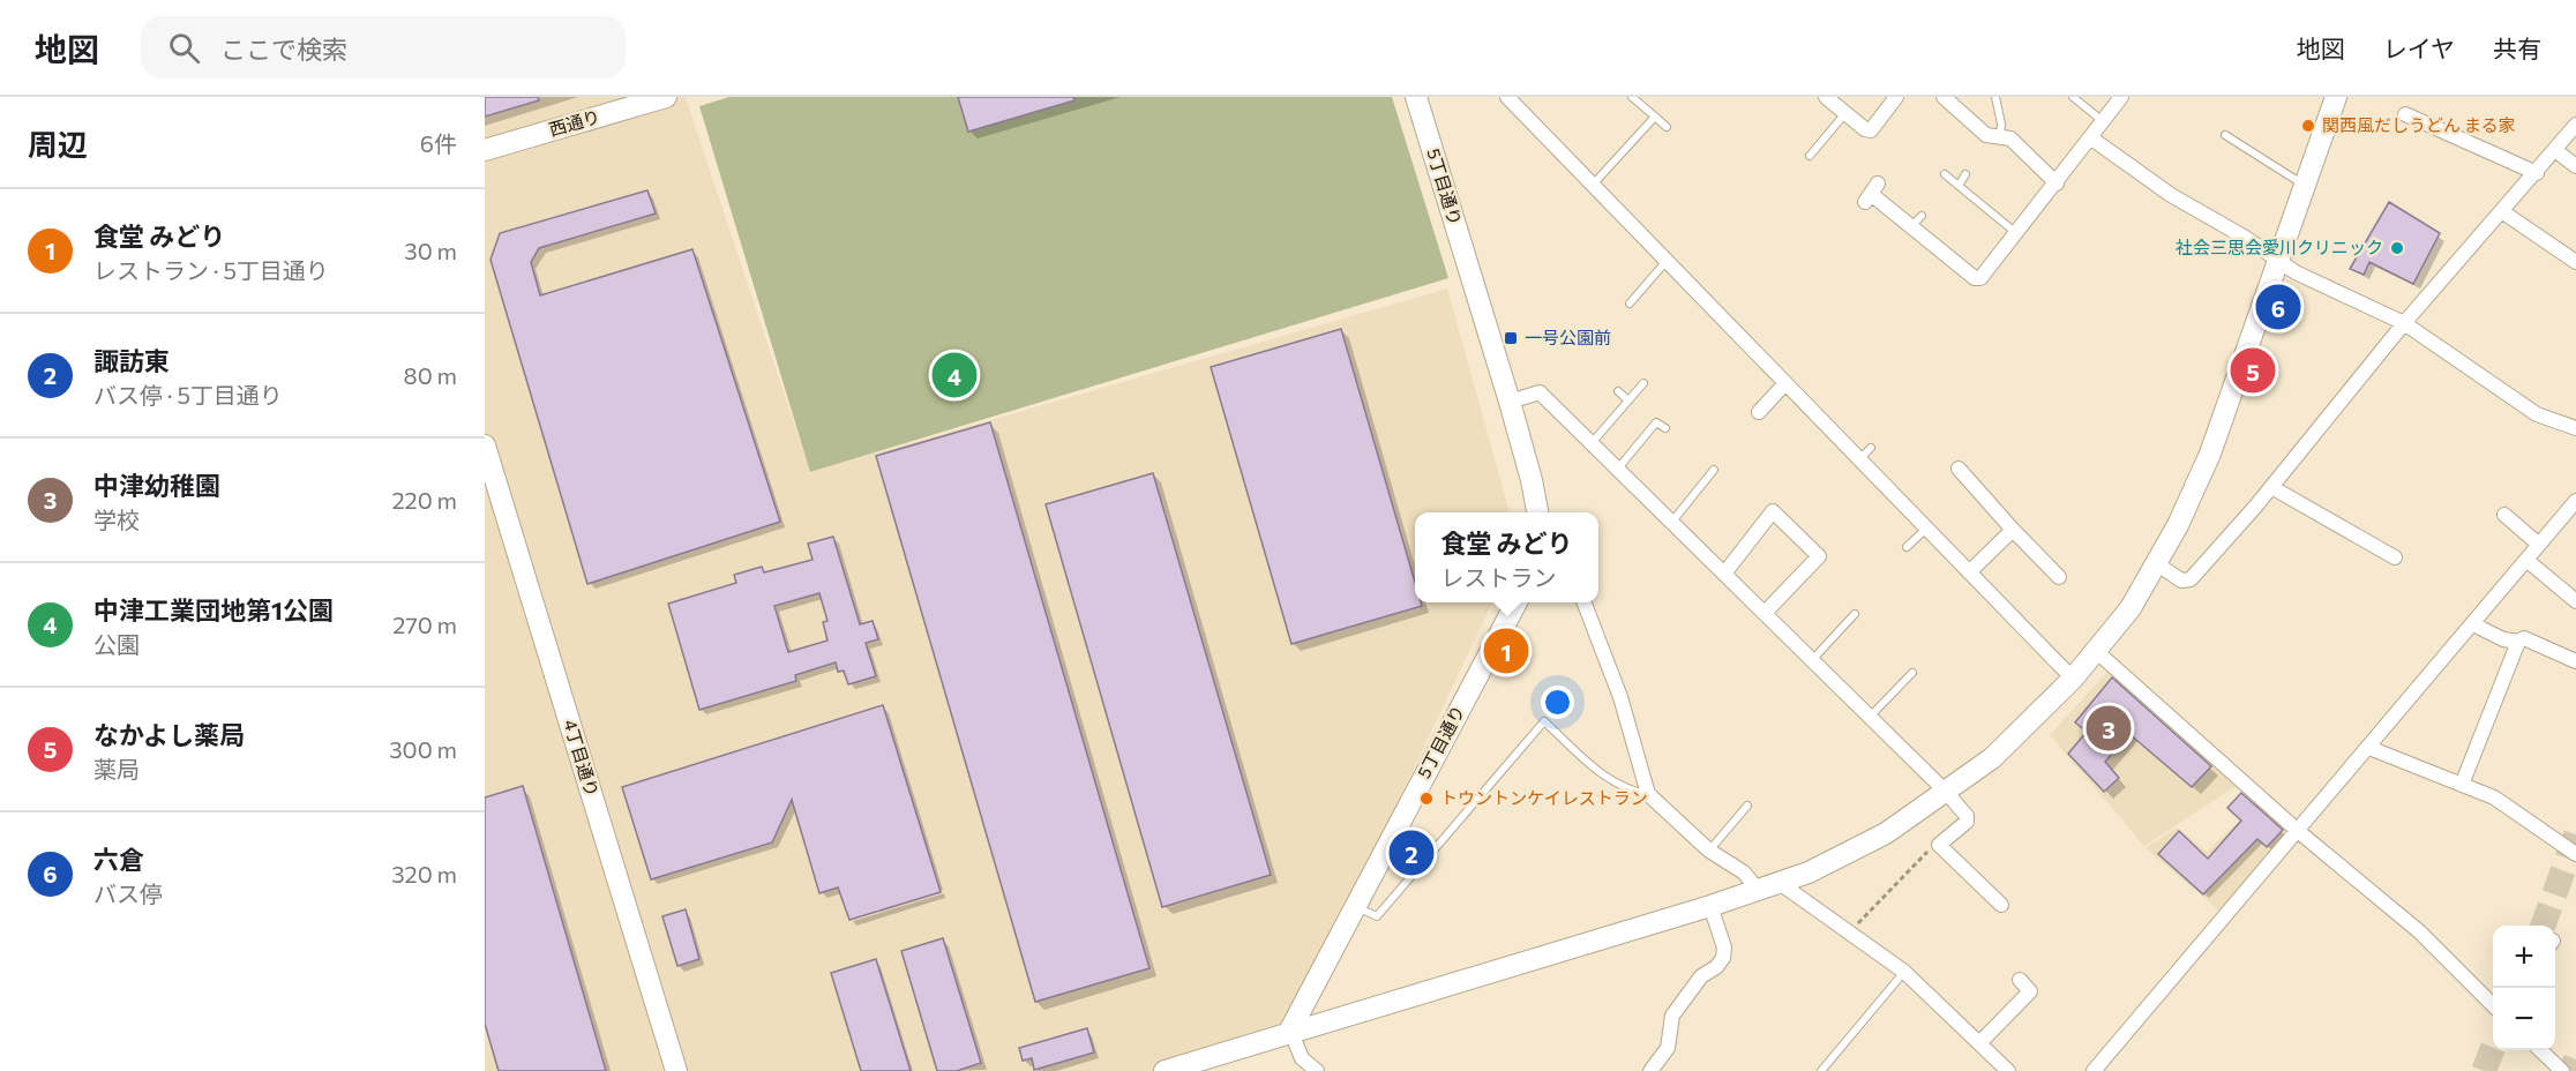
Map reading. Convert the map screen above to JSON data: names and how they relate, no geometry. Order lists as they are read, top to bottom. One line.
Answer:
{"streets":{"street":["西通り","5丁目通り","4丁目通り"]},"places":{"other":["関西風だしうどん まる家","社会三思会愛川クリニック","トウントンケイレストラン"],"transit":["一号公園前"]},"page":{"header":"地図","search":"ここで検索","nav":["地図","レイヤ","共有"],"heading":["周辺","6件"],"list":[{"mark":"1","name":"食堂 みどり","note":"レストラン · 5丁目通り","value":"30 m"},{"mark":"2","name":"諏訪東","note":"バス停 · 5丁目通り","value":"80 m"},{"mark":"3","name":"中津幼稚園","note":"学校","value":"220 m"},{"mark":"4","name":"中津工業団地第1公園","note":"公園","value":"270 m"},{"mark":"5","name":"なかよし薬局","note":"薬局","value":"300 m"},{"mark":"6","name":"六倉","note":"バス停","value":"320 m"}],"pins":["6","5","4","1","3","2"],"popup":["食堂 みどり","レストラン"],"map_buttons":["+","−"]}}
